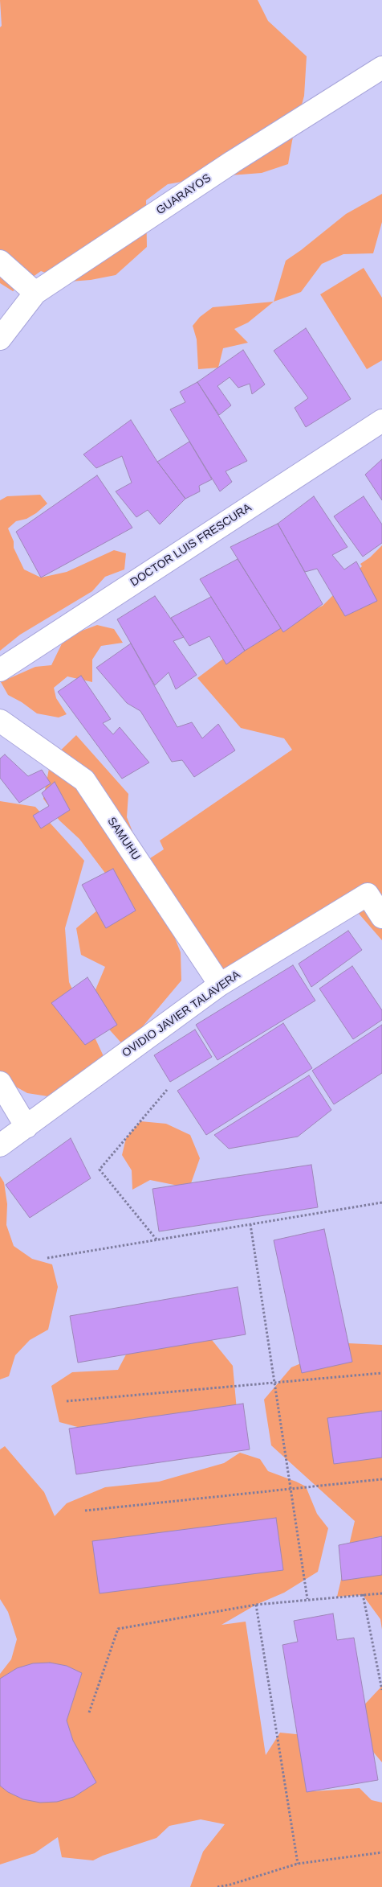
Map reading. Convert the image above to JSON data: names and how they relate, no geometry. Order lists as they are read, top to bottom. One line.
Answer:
{"streets":{"street":["GUARAYOS","DOCTOR LUIS FRESCURA","SAMUHU","OVIDIO JAVIER TALAVERA"]},"crossings":[["SAMUHU","OVIDIO JAVIER TALAVERA"]]}
